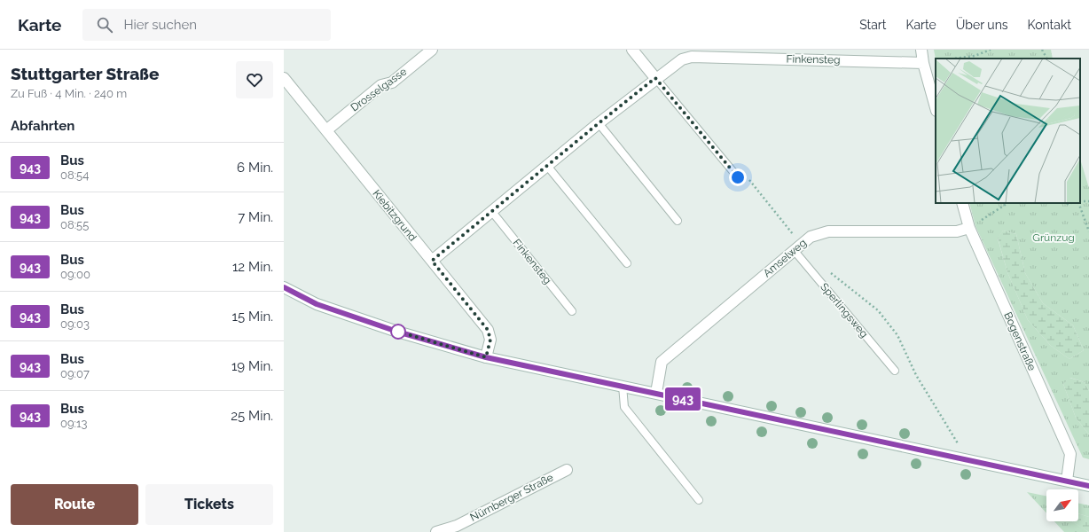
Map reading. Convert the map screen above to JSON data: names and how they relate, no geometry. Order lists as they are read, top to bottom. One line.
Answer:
{"streets":{"street":["Finkensteg","Drosselgasse","Kiebitzgrund","Amselweg","Bogenstraße","Nürnberger Straße"],"lane":["Sperlingsweg"]},"crossings":[["Finkensteg","Kiebitzgrund"],["Drosselgasse","Kiebitzgrund"],["Amselweg","Sperlingsweg"],["Amselweg","Bogenstraße"]],"parks":["Grünzug"],"lines":["bus line 943"],"north":"top right","page":{"header":"Karte","search":"Hier suchen","nav":["Start","Karte","Über uns","Kontakt"],"heading":[["Stuttgarter Straße","Zu Fuß · 4 Min. · 240 m"],"Abfahrten"],"on_map":"943","list":[{"mark":"943","name":"Bus","note":"08:54","value":"6 Min."},{"mark":"943","name":"Bus","note":"08:55","value":"7 Min."},{"mark":"943","name":"Bus","note":"09:00","value":"12 Min."},{"mark":"943","name":"Bus","note":"09:03","value":"15 Min."},{"mark":"943","name":"Bus","note":"09:07","value":"19 Min."},{"mark":"943","name":"Bus","note":"09:13","value":"25 Min."}],"buttons":["Route","Tickets"]}}
